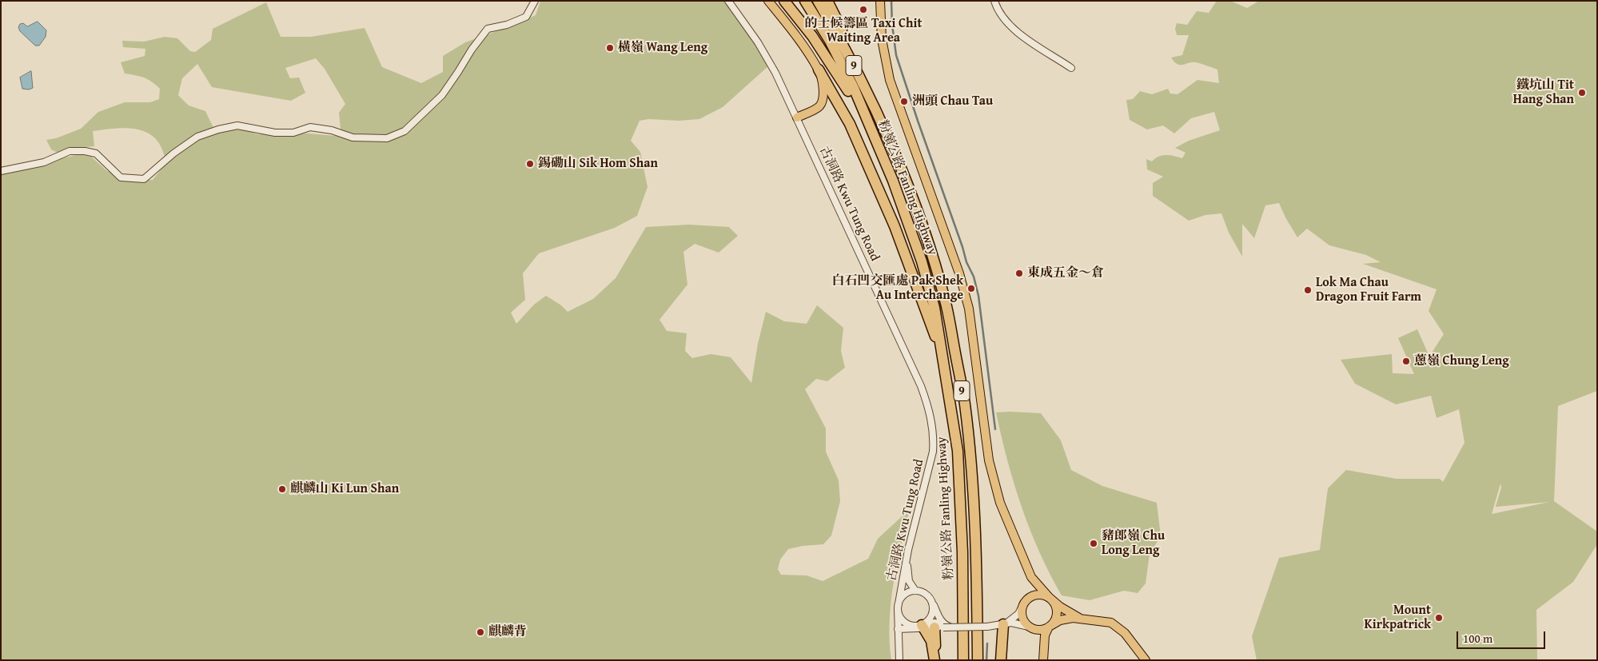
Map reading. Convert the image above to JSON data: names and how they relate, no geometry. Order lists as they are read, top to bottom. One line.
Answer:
{"streets":{"highway":["9","粉嶺公路 Fanling Highway"],"street":["古洞路 Kwu Tung Road"]},"places":["的士候籌區 Taxi Chit Waiting Area","橫嶺 Wang Leng","鐵坑山 Tit Hang Shan","洲頭 Chau Tau","錫磡山 Sik Hom Shan","東成五金～倉","白石凹交匯處 Pak Shek Au Interchange","Lok Ma Chau Dragon Fruit Farm","蔥嶺 Chung Leng","麒麟山 Ki Lun Shan","豬郎嶺 Chu Long Leng","Mount Kirkpatrick","麒麟背"],"scale_bar":"100 m"}
